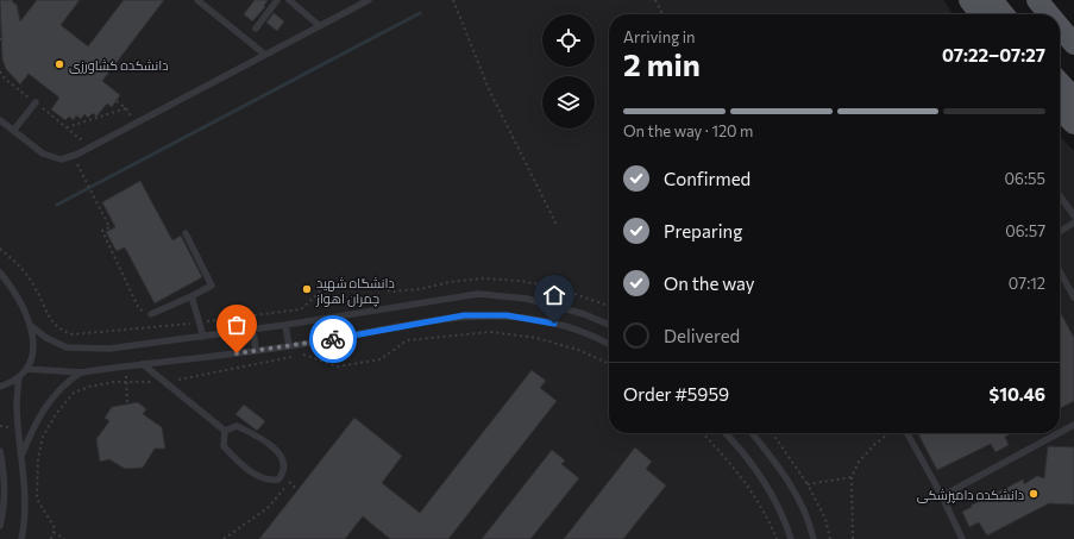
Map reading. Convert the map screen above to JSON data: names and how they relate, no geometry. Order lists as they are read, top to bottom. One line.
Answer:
{"places":["دانشکده کشاورزی","دانشگاه شهید چمران اهواز","دانشکده دامپزشکی"],"page":{"heading":["2 min","Arriving in","07:22–07:27"],"panel":["Order #5959","$10.46"],"bar":"On the way · 120 m","list":[["Confirmed","06:55"],["Preparing","06:57"],["On the way","07:12"],"Delivered"]}}
